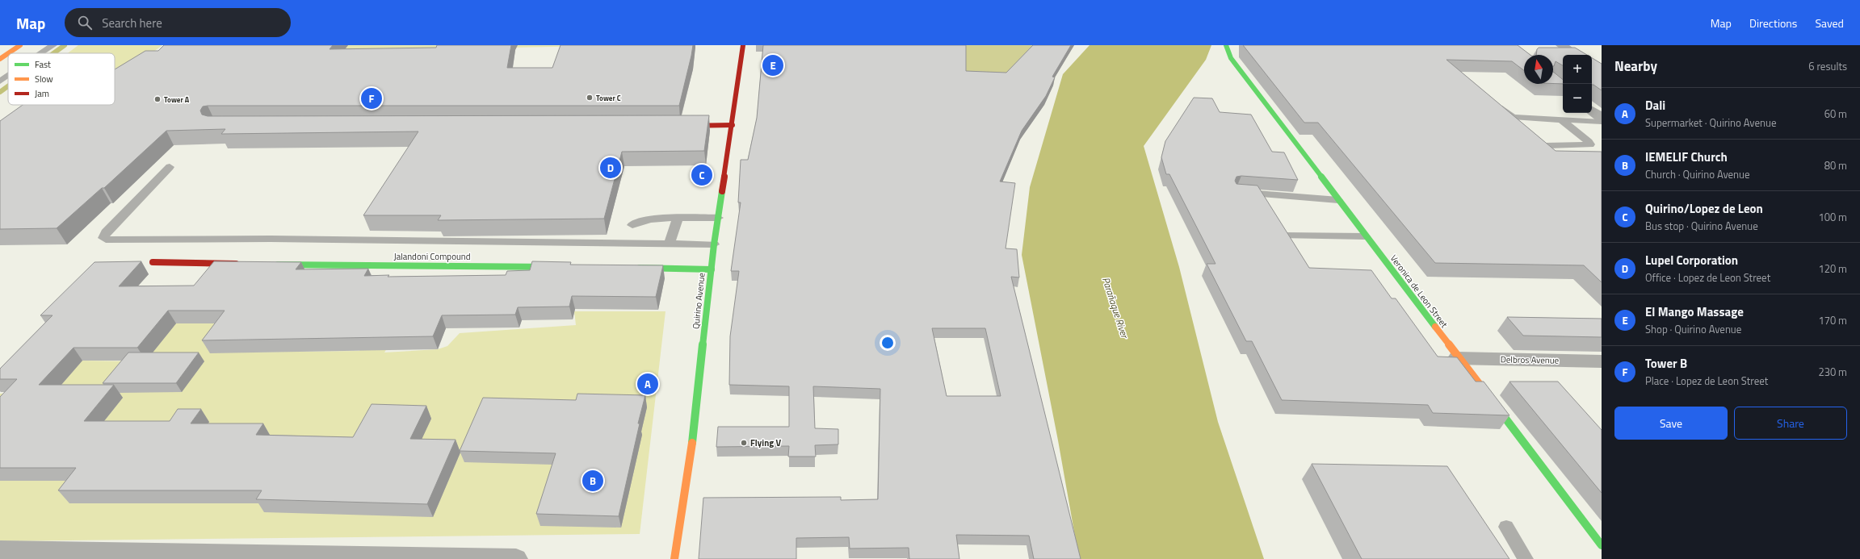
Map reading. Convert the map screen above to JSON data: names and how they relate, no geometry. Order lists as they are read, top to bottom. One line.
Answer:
{"streets":{"main road":["Jalandoni Compound","Veronica de Leon Street","Quirino Avenue"],"street":["Delbros Avenue"]},"crossings":[["Veronica de Leon Street","Delbros Avenue"]],"water":["Parañaque River"],"places":["Tower C","Tower A","Flying V"],"legend":["Fast","Slow","Jam"],"north":"top","page":{"header":"Map","search":"Search here","nav":["Map","Directions","Saved"],"heading":["Nearby","6 results"],"pins":["E","F","D","C","A","B"],"map_buttons":["+","−"],"list":[{"mark":"A","name":"Dali","note":"Supermarket · Quirino Avenue","value":"60 m"},{"mark":"B","name":"IEMELIF Church","note":"Church · Quirino Avenue","value":"80 m"},{"mark":"C","name":"Quirino/Lopez de Leon","note":"Bus stop · Quirino Avenue","value":"100 m"},{"mark":"D","name":"Lupel Corporation","note":"Office · Lopez de Leon Street","value":"120 m"},{"mark":"E","name":"El Mango Massage","note":"Shop · Quirino Avenue","value":"170 m"},{"mark":"F","name":"Tower B","note":"Place · Lopez de Leon Street","value":"230 m"}],"buttons":["Save","Share"]}}
